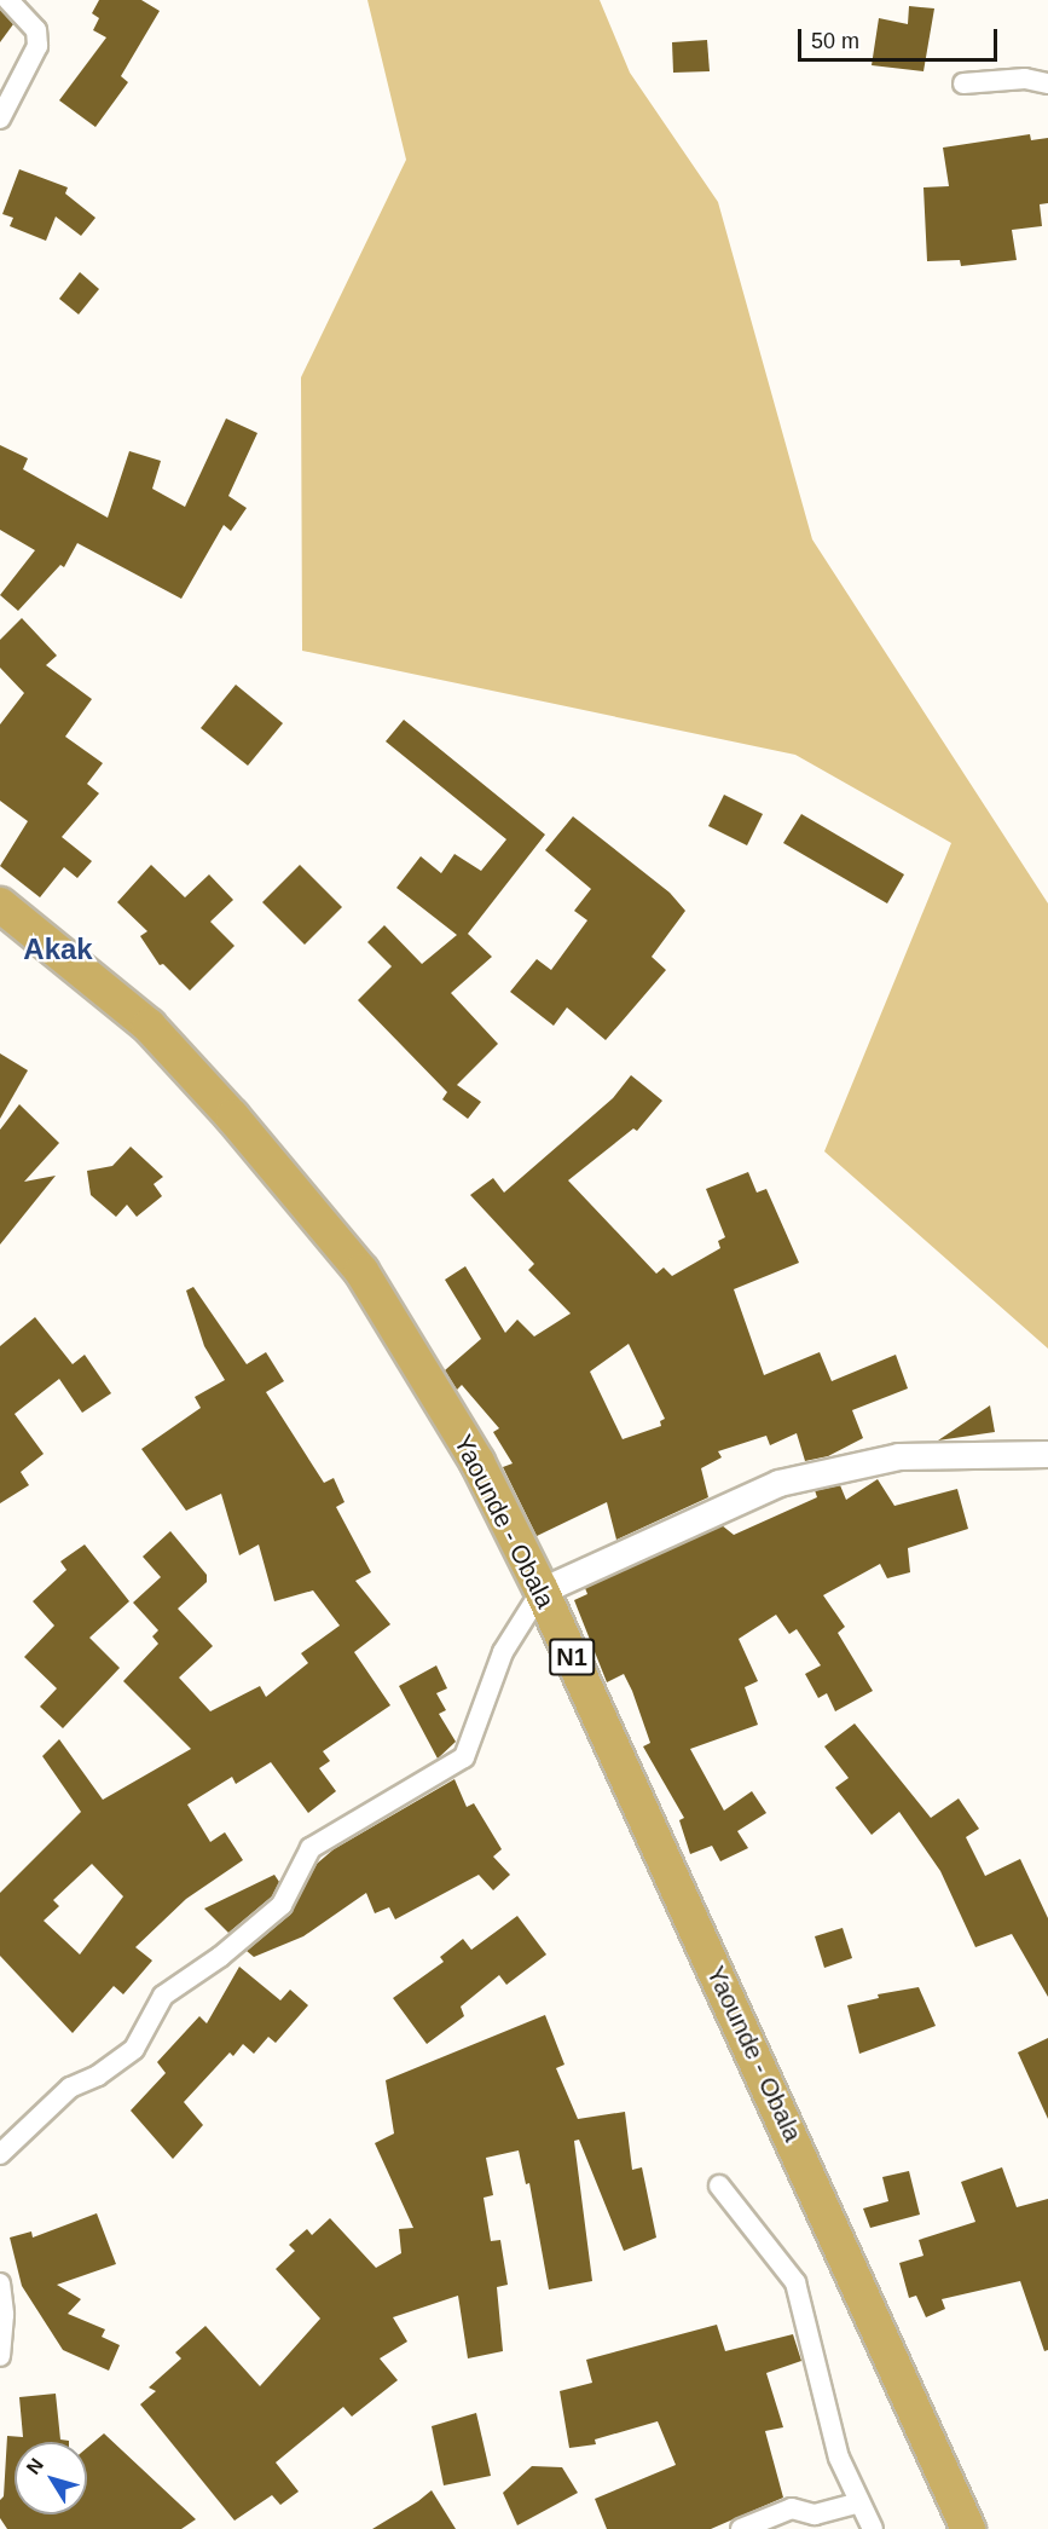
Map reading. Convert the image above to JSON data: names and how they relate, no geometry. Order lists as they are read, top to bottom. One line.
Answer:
{"streets":{"highway":["Yaounde - Obala","N1"]},"districts":["Akak"],"scale_bar":"50 m","north":"top left"}
